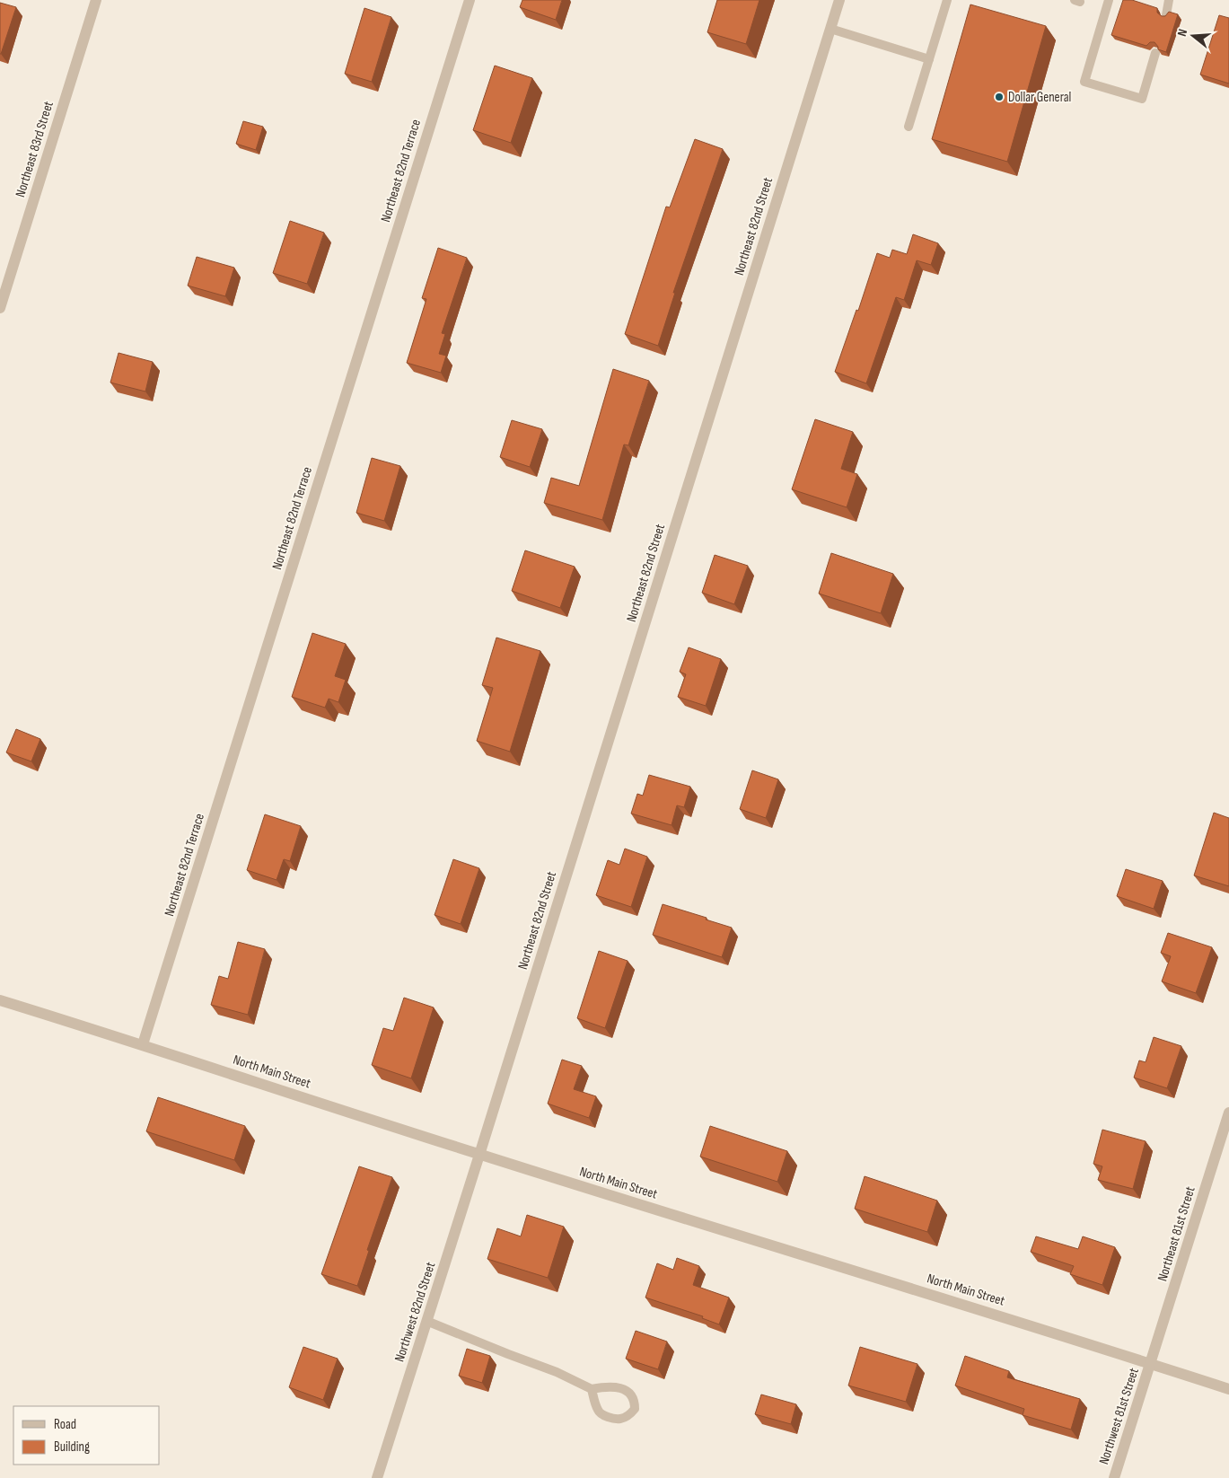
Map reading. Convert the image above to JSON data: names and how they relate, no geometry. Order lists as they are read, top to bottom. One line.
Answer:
{"streets":{"street":["Northeast 83rd Street","Northeast 82nd Terrace","Northeast 82nd Street","North Main Street","Northeast 81st Street","Northwest 82nd Street","Northwest 81st Street"]},"crossings":[["Northeast 82nd Terrace","North Main Street"],["Northeast 82nd Street","North Main Street"],["Northeast 82nd Street","Northwest 82nd Street"],["North Main Street","Northeast 81st Street"],["North Main Street","Northwest 82nd Street"],["North Main Street","Northwest 81st Street"],["Northeast 81st Street","Northwest 81st Street"]],"places":["Dollar General"],"legend":["Road","Building"],"north":"left"}
